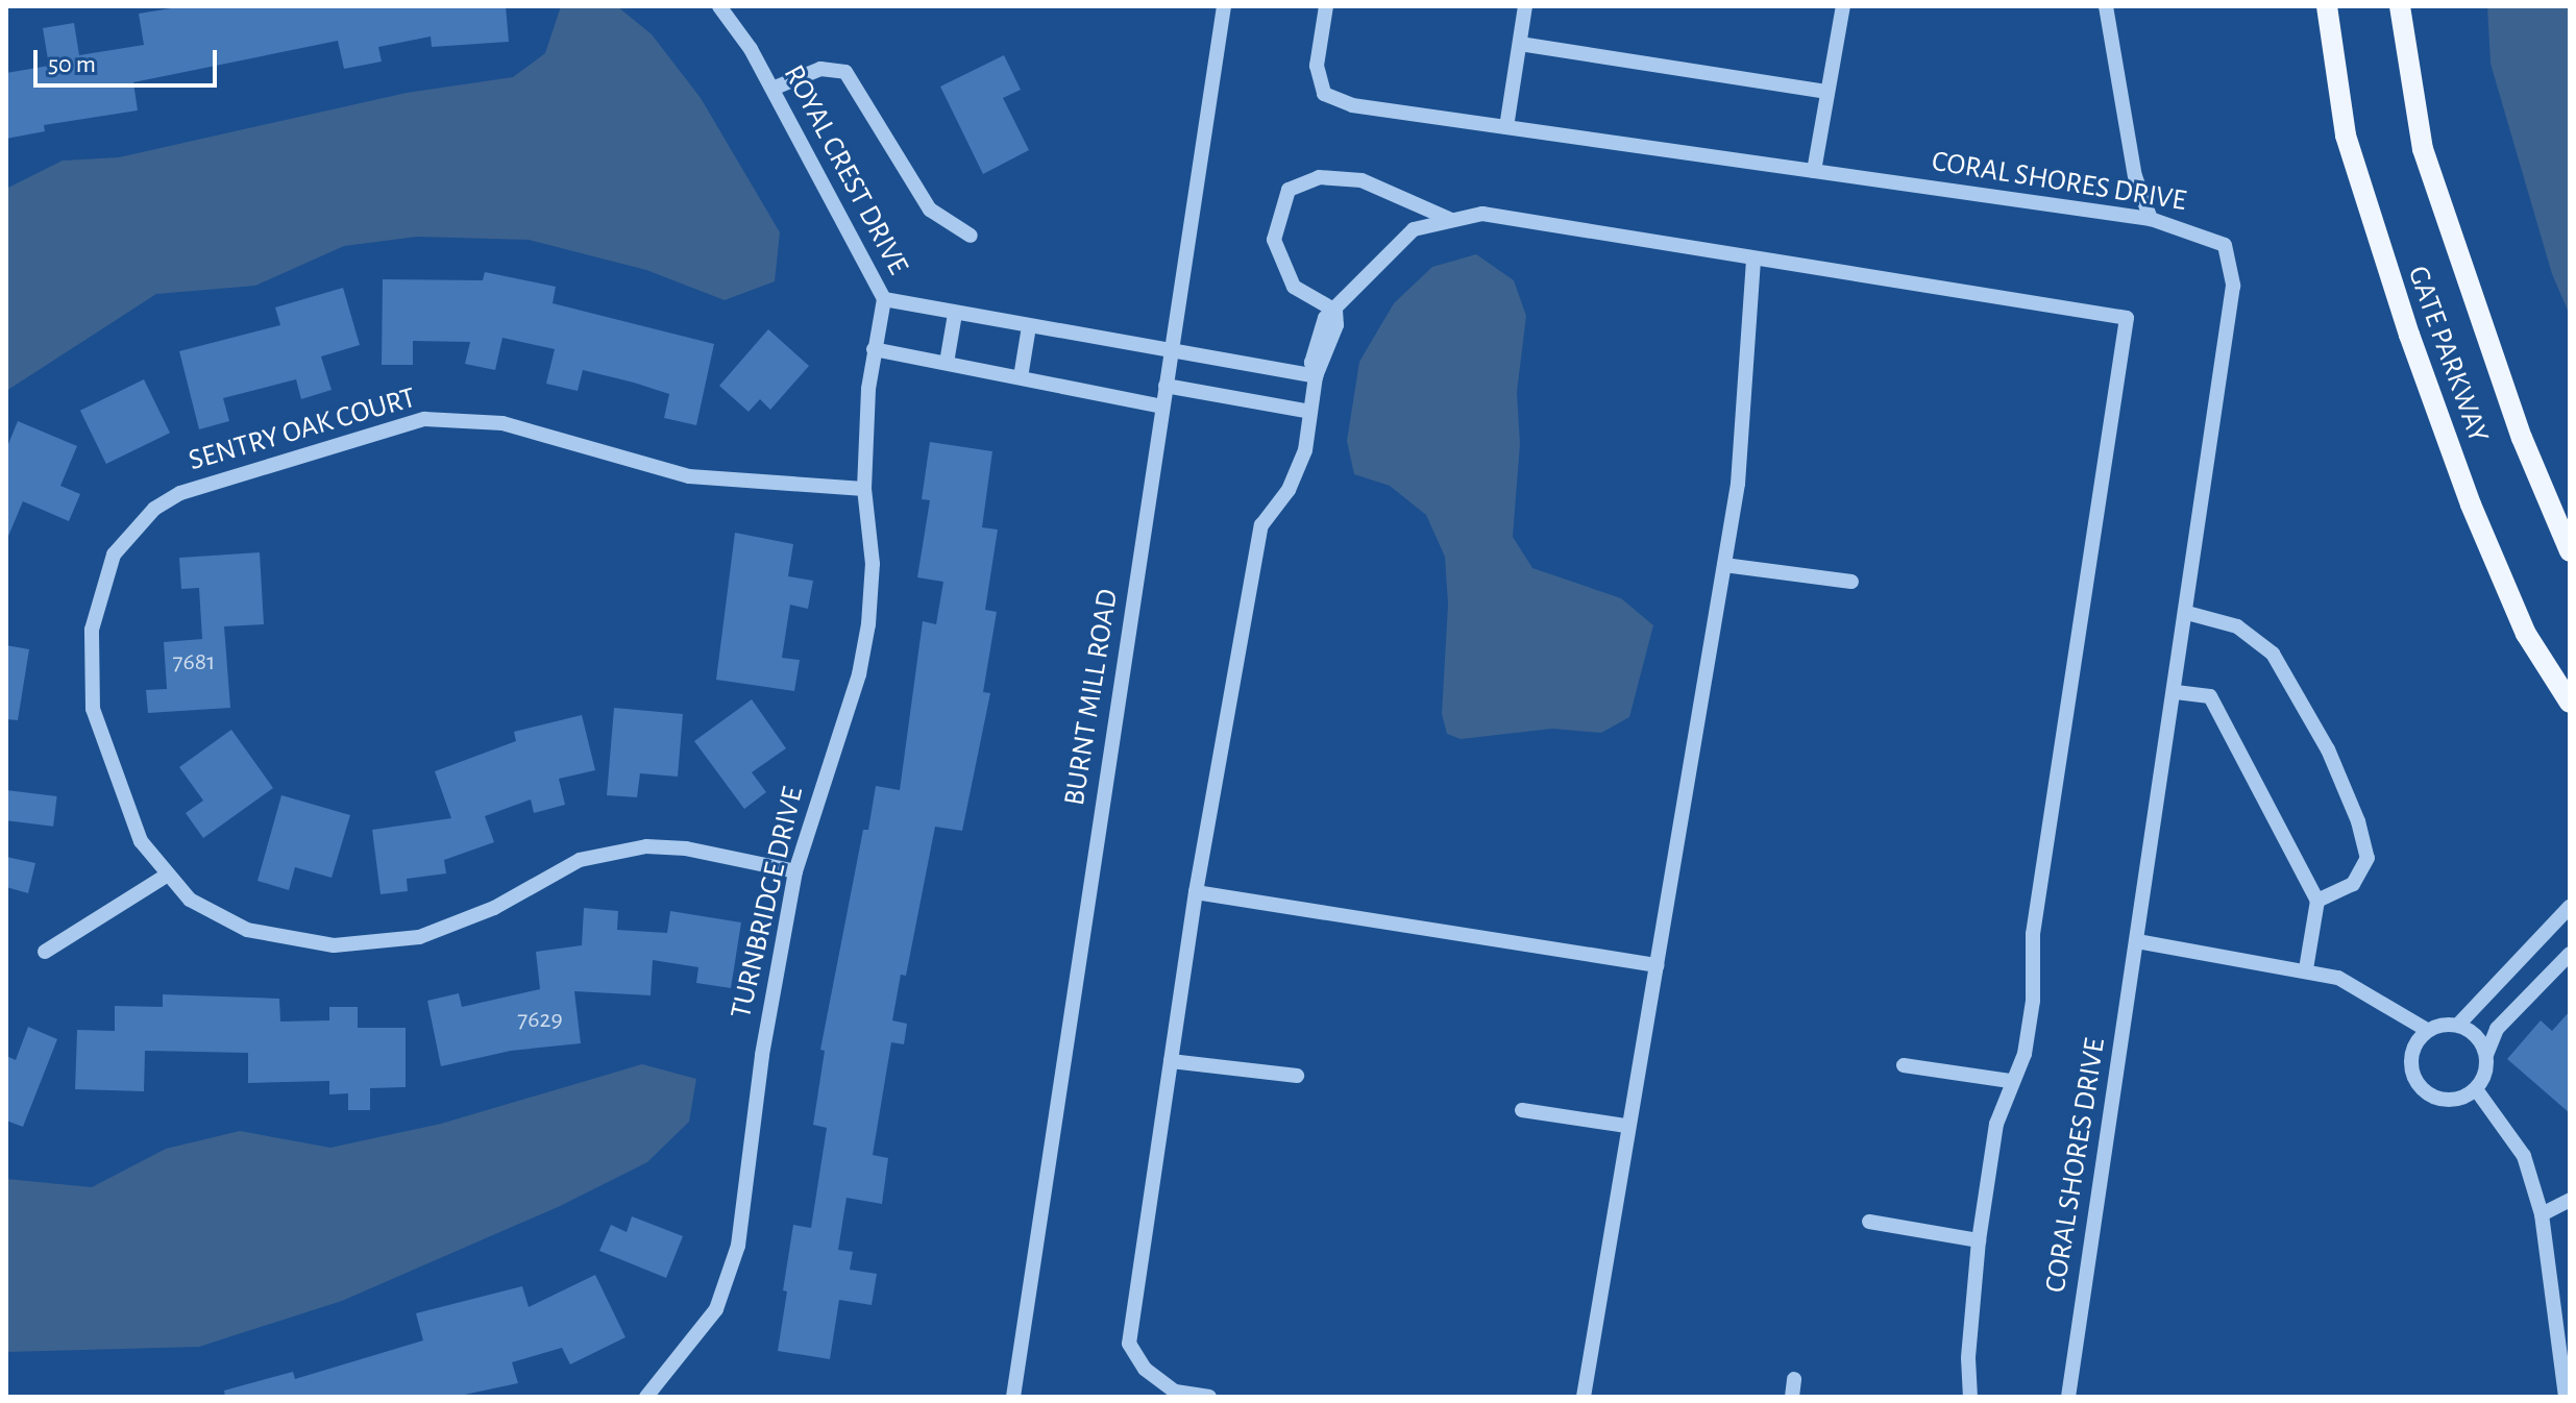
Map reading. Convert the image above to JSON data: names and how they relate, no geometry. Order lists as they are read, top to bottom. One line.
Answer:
{"streets":{"main road":["GATE PARKWAY"],"street":["ROYAL CREST DRIVE","CORAL SHORES DRIVE","SENTRY OAK COURT","BURNT MILL ROAD","TURNBRIDGE DRIVE"]},"crossings":[["ROYAL CREST DRIVE","BURNT MILL ROAD"],["ROYAL CREST DRIVE","TURNBRIDGE DRIVE"],["SENTRY OAK COURT","TURNBRIDGE DRIVE"]],"house_numbers":["7681","7629"],"scale_bar":"50 m"}
